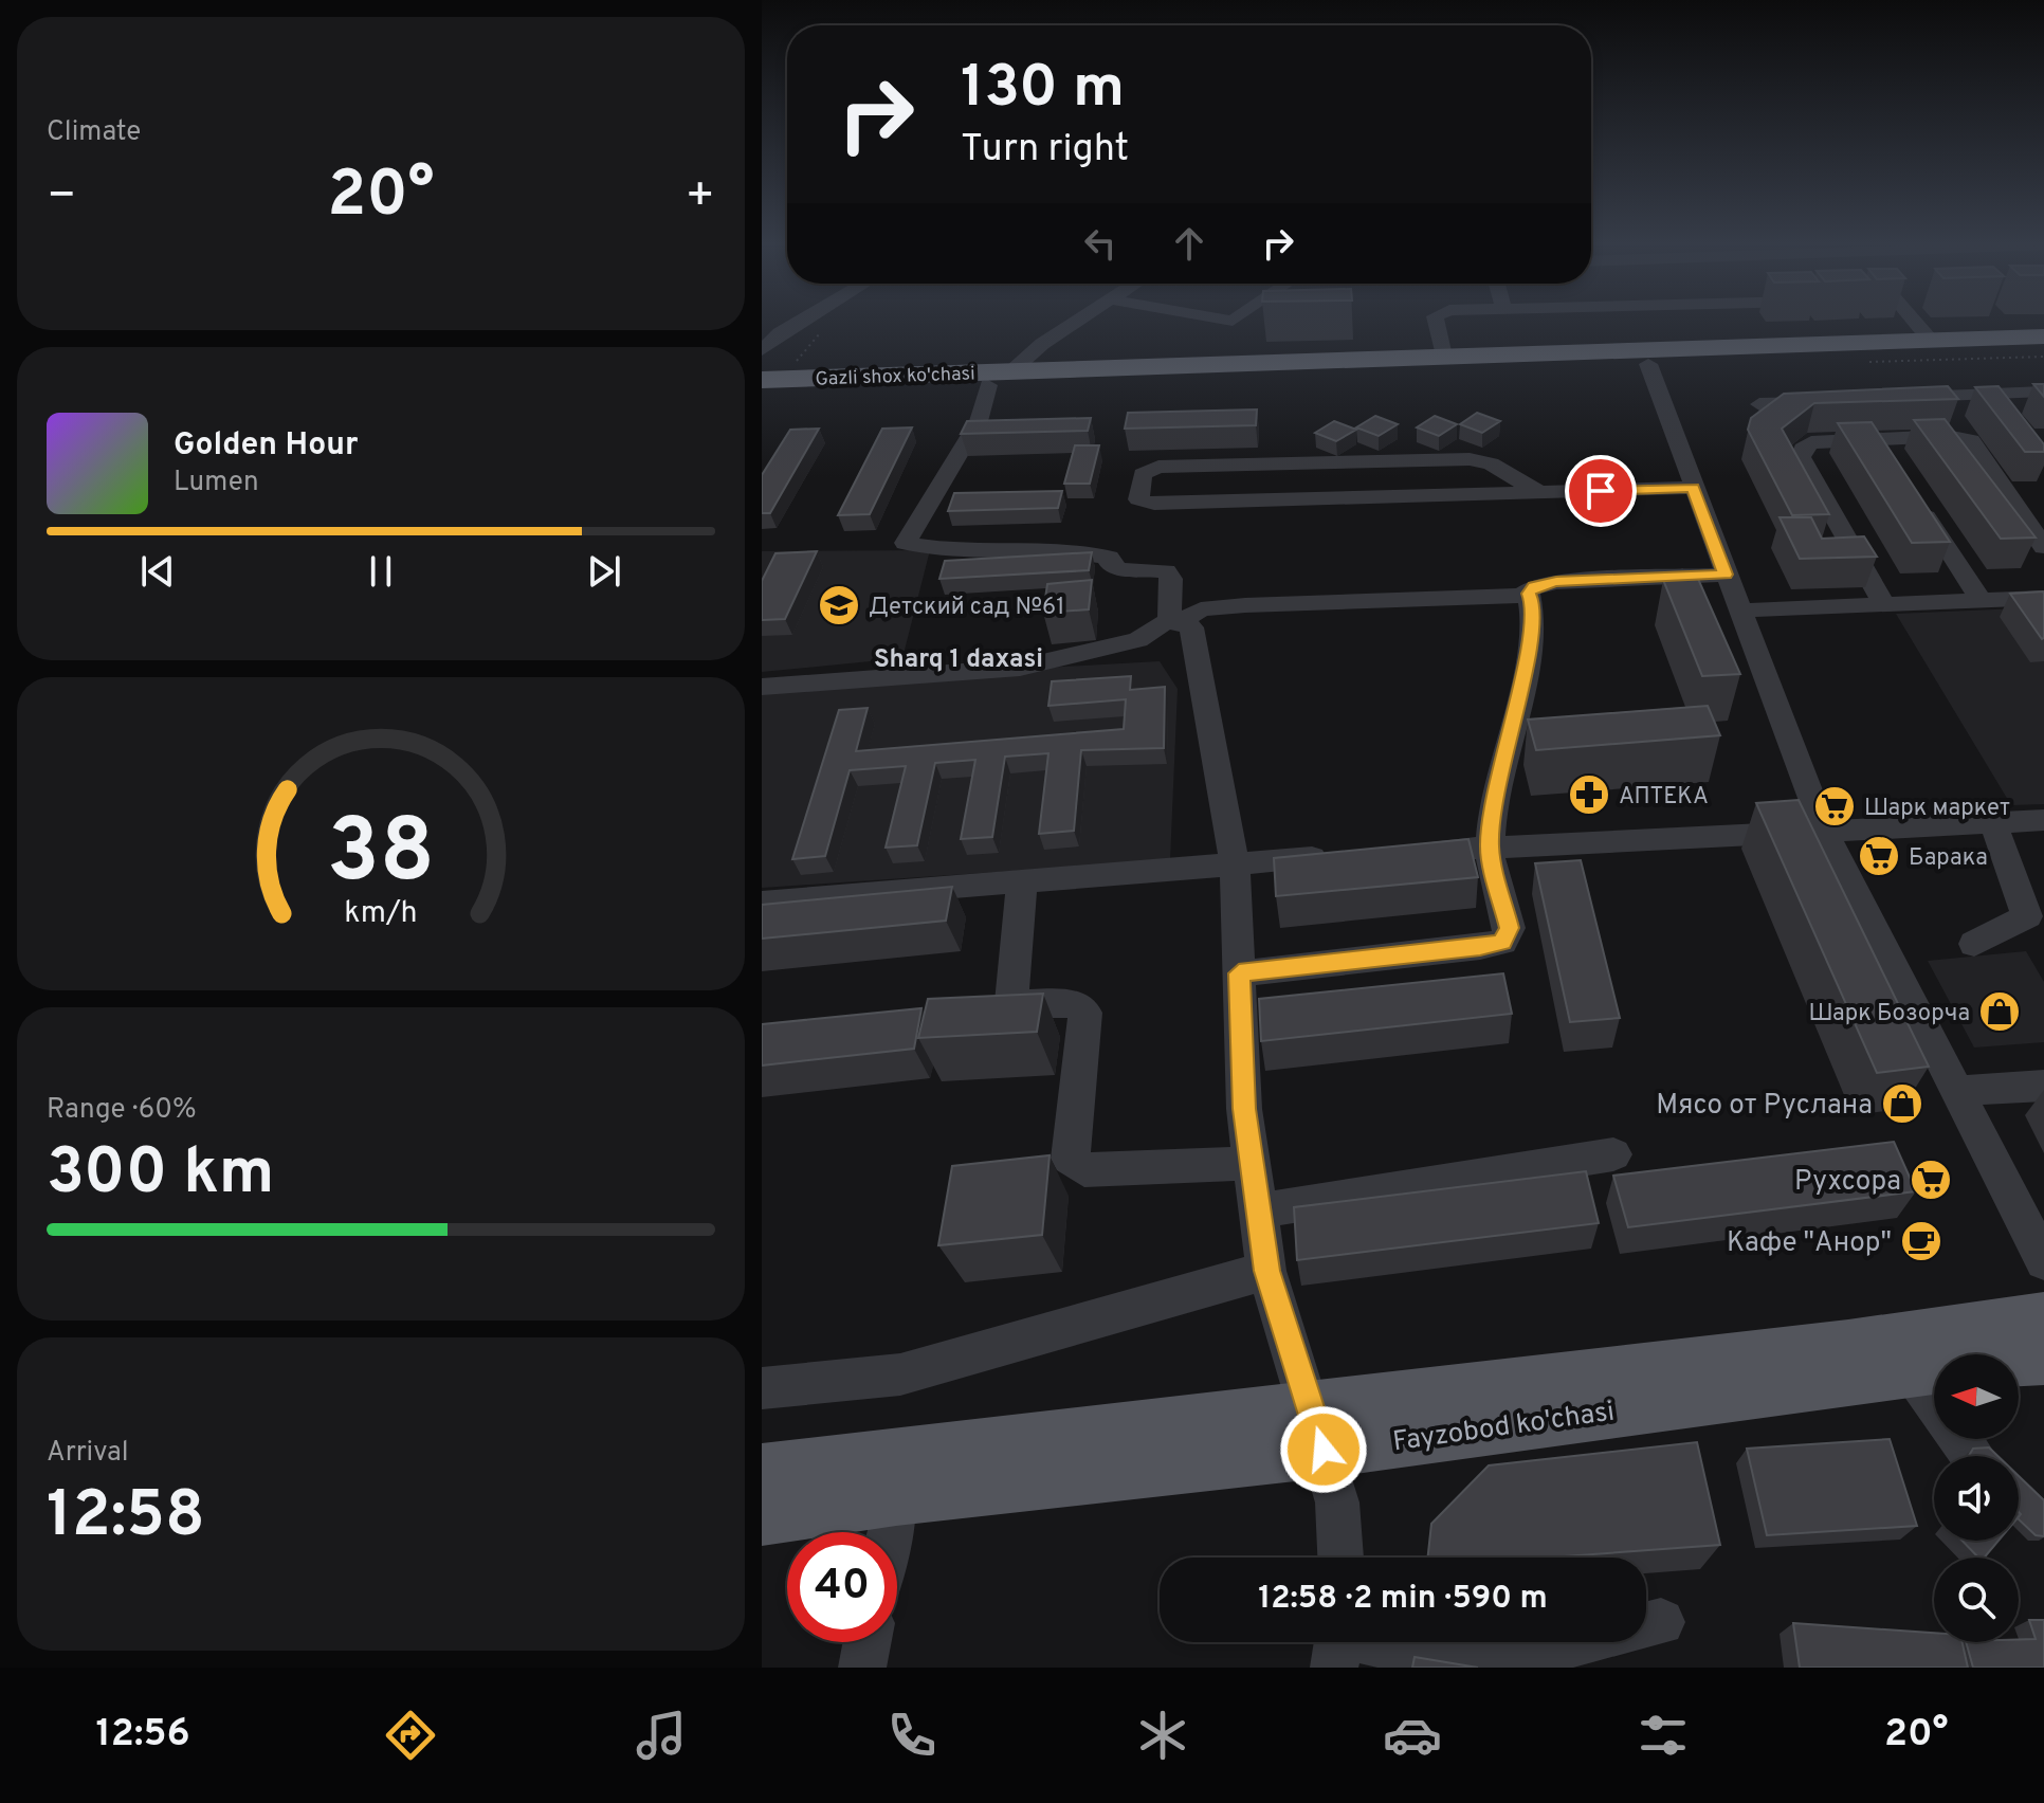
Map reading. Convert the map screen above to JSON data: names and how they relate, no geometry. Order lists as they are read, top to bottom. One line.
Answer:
{"streets":{"highway":["Gazli shox ko'chasi"],"main road":["Fayzobod ko'chasi"]},"districts":["Sharq 1 daxasi"],"places":{"school or university":["Детский сад №61"],"pharmacy":["АПТЕКА"],"supermarket":["Шарк маркет","Барака","Рухсора"],"shop":["Шарк Бозорча","Мясо от Руслана"],"cafe":["Кафе \"Анор\""]},"north":"left","page":{"tile":["Climate",["Range · 60%","300 km"],["Arrival","12:58"]],"turn":["130 m","Turn right"],"heat":["−","20°","+"],"song":["Golden Hour","Lumen"],"limit":"40","trip":"12:58 · 2 min · 590 m","tabs":["12:56","20°"],"gauge":["38","km/h"]}}
